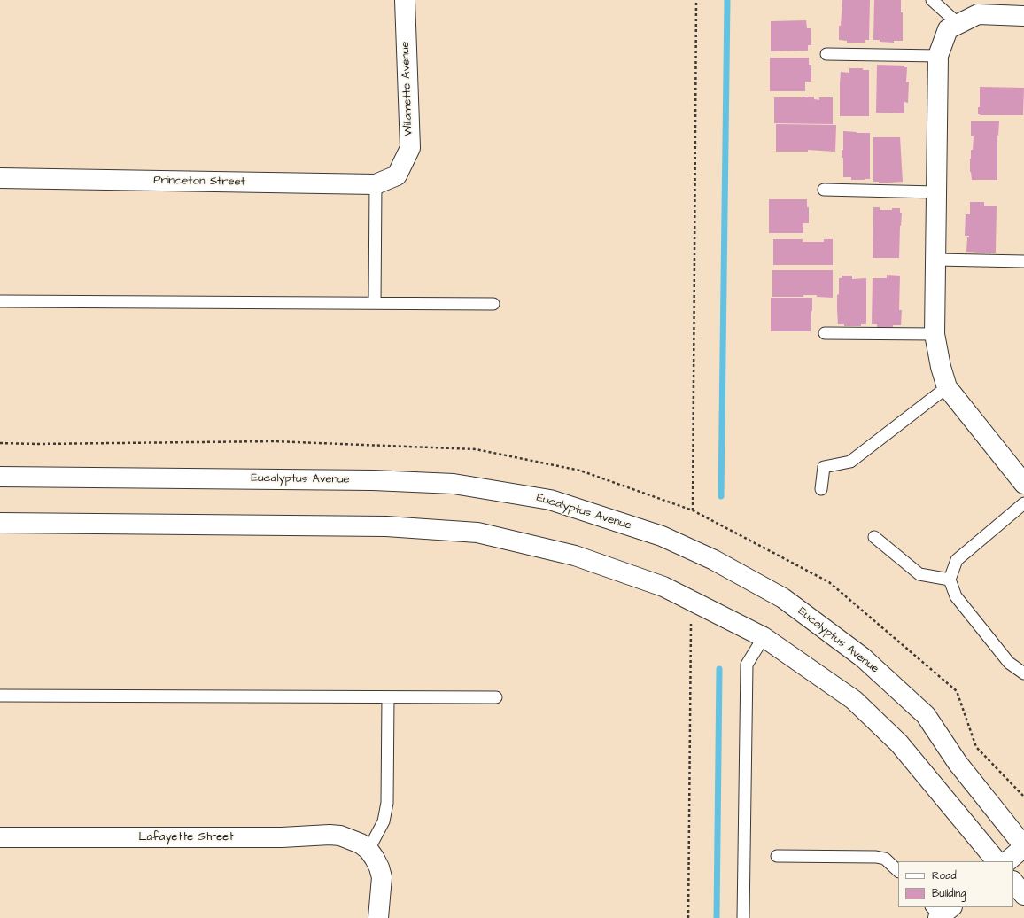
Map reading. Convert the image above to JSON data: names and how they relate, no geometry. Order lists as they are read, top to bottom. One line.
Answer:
{"streets":{"street":["Willamette Avenue","Princeton Street","Eucalyptus Avenue","Lafayette Street"]},"crossings":[["Willamette Avenue","Princeton Street"]],"legend":["Road","Building"]}
